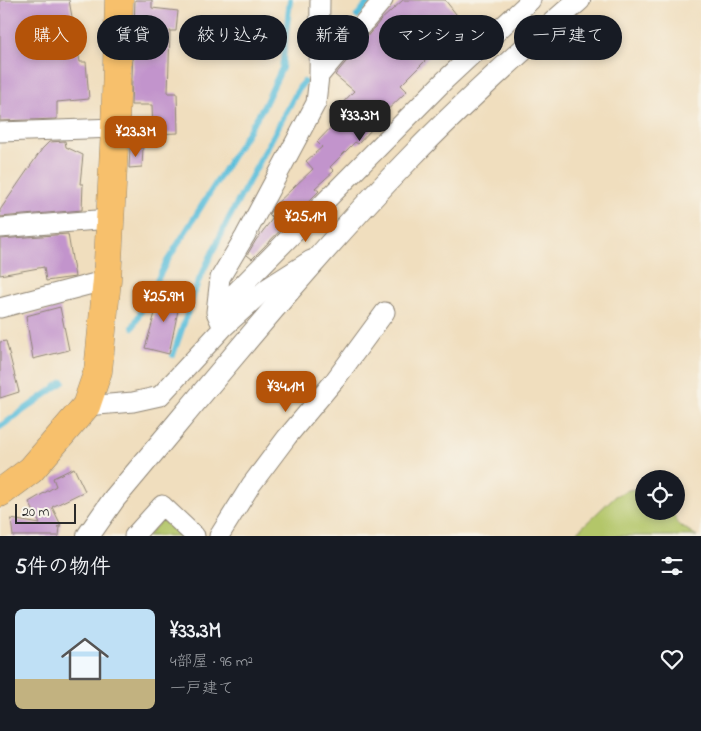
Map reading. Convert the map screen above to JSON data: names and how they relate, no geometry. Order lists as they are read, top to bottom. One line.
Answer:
{"scale_bar":"20 m","page":{"chip":["購入","賃貸","絞り込み","新着","マンション","一戸建て"],"price":["¥33.3M","¥23.3M","¥25.1M","¥25.9M","¥34.1M"],"scale":"20 m","heading":"5件の物件","list":[{"name":"¥33.3M","note":"4部屋 · 96 m² · 一戸建て"}]}}
